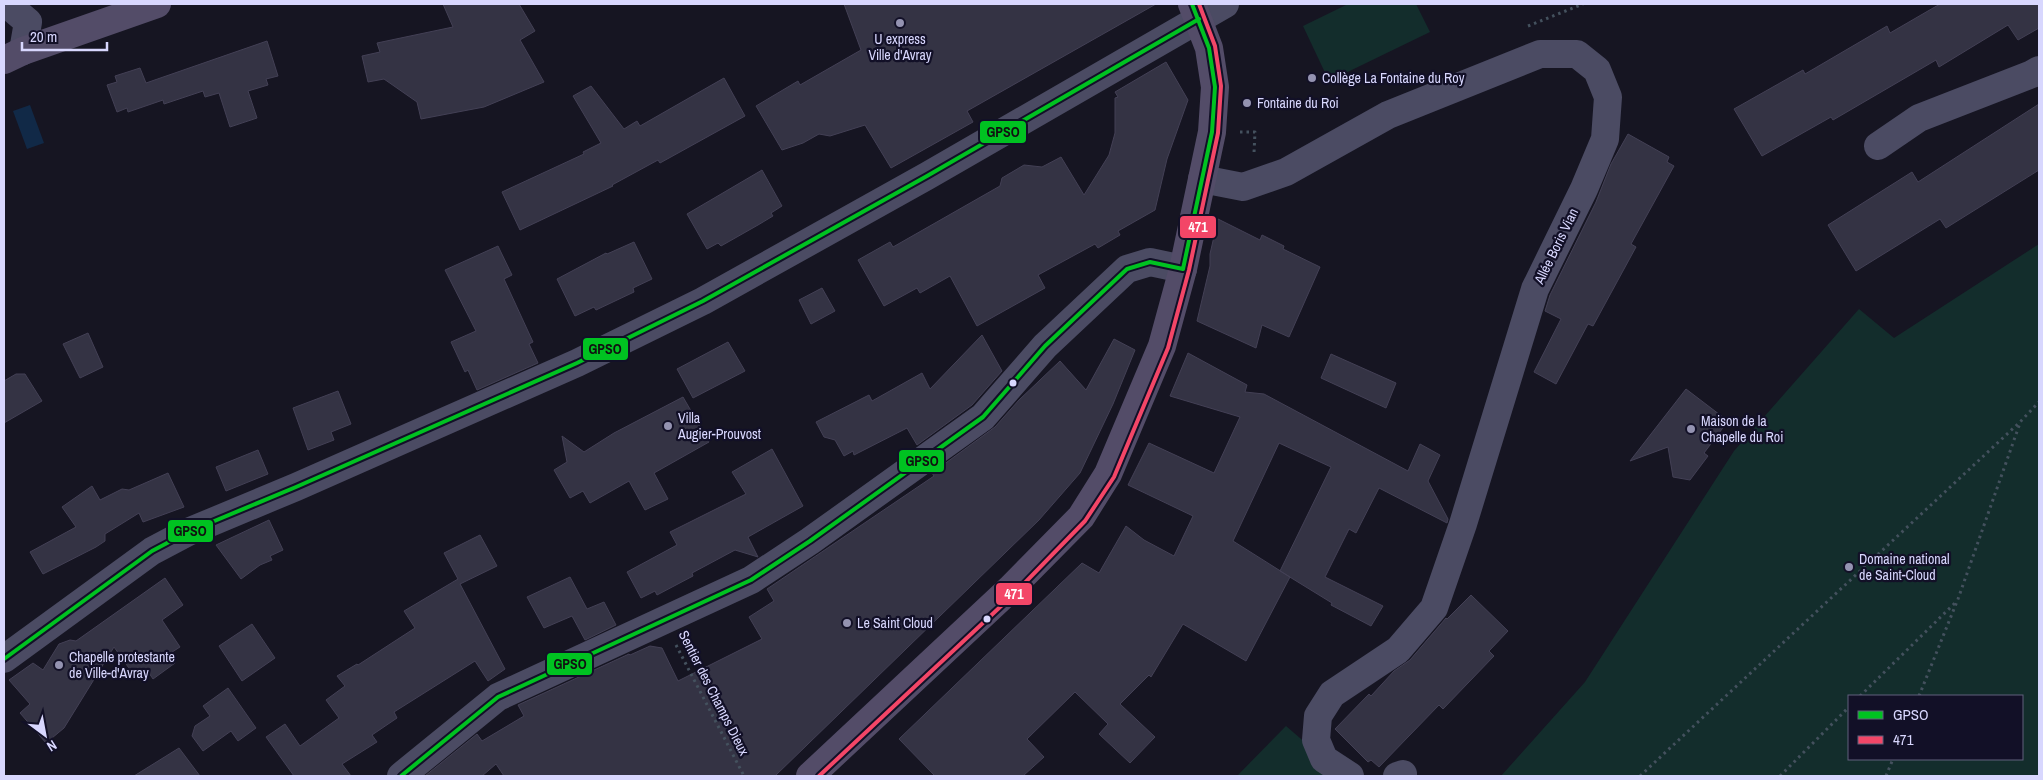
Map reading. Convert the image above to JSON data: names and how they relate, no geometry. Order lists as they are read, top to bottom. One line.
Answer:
{"streets":{"street":["Allée Boris Vian"],"path":["Sentier des Champs Dieux"]},"places":["U express Ville d'Avray","Collège La Fontaine du Roy","Fontaine du Roi","Villa Augier-Prouvost","Maison de la Chapelle du Roi","Domaine national de Saint-Cloud","Le Saint Cloud","Chapelle protestante de Ville-d'Avray"],"lines":["transit line GPSO","transit line 471"],"legend":["GPSO","471"],"scale_bar":"20 m","north":"bottom right"}
